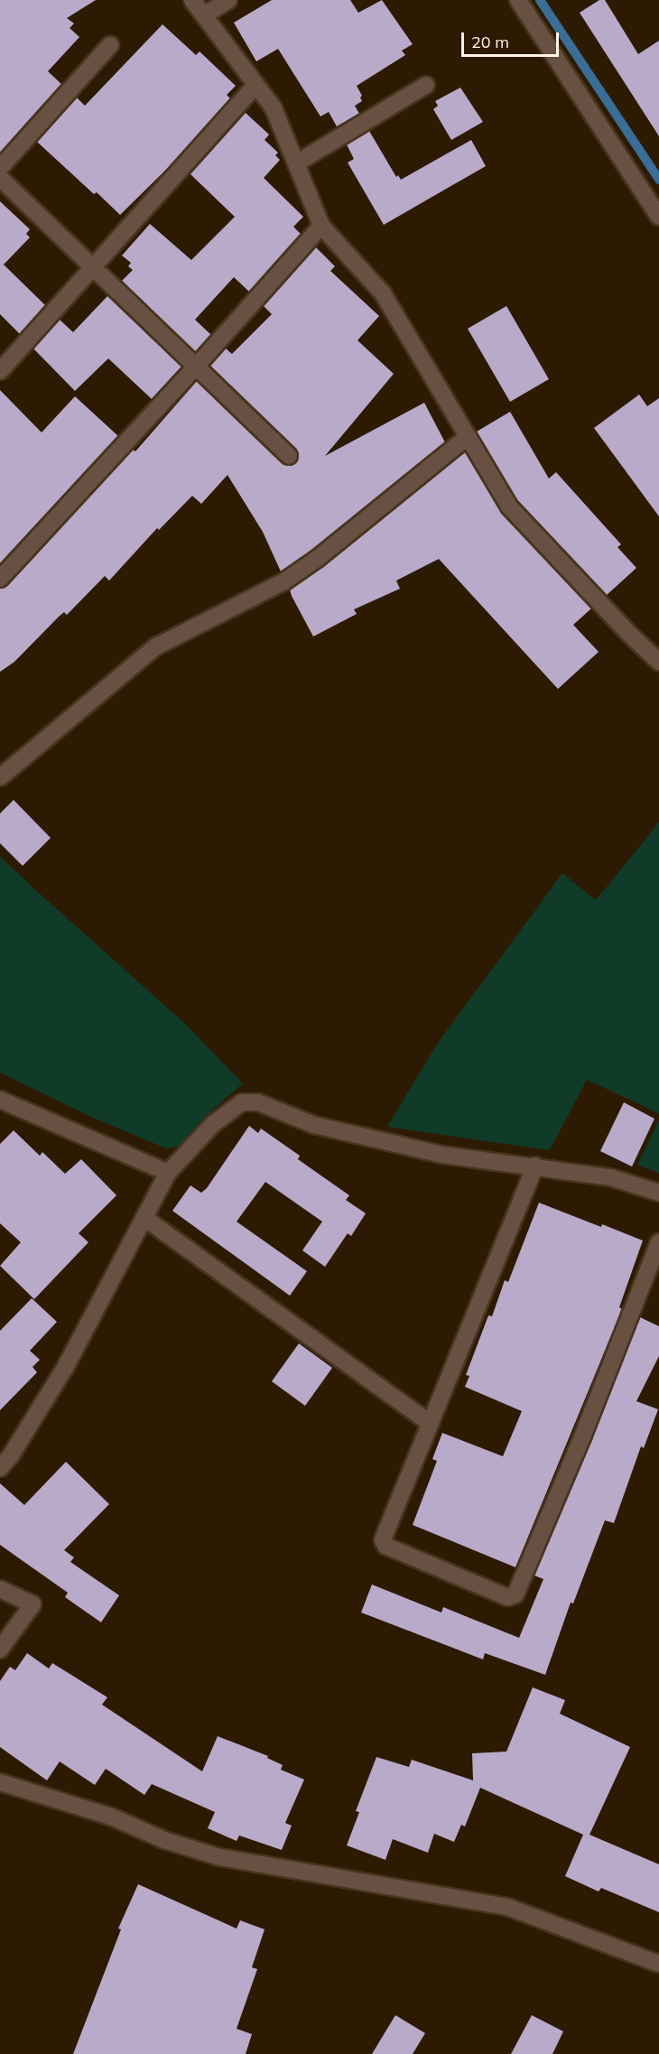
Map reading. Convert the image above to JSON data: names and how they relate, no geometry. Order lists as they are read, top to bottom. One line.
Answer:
{"scale_bar":"20 m"}
